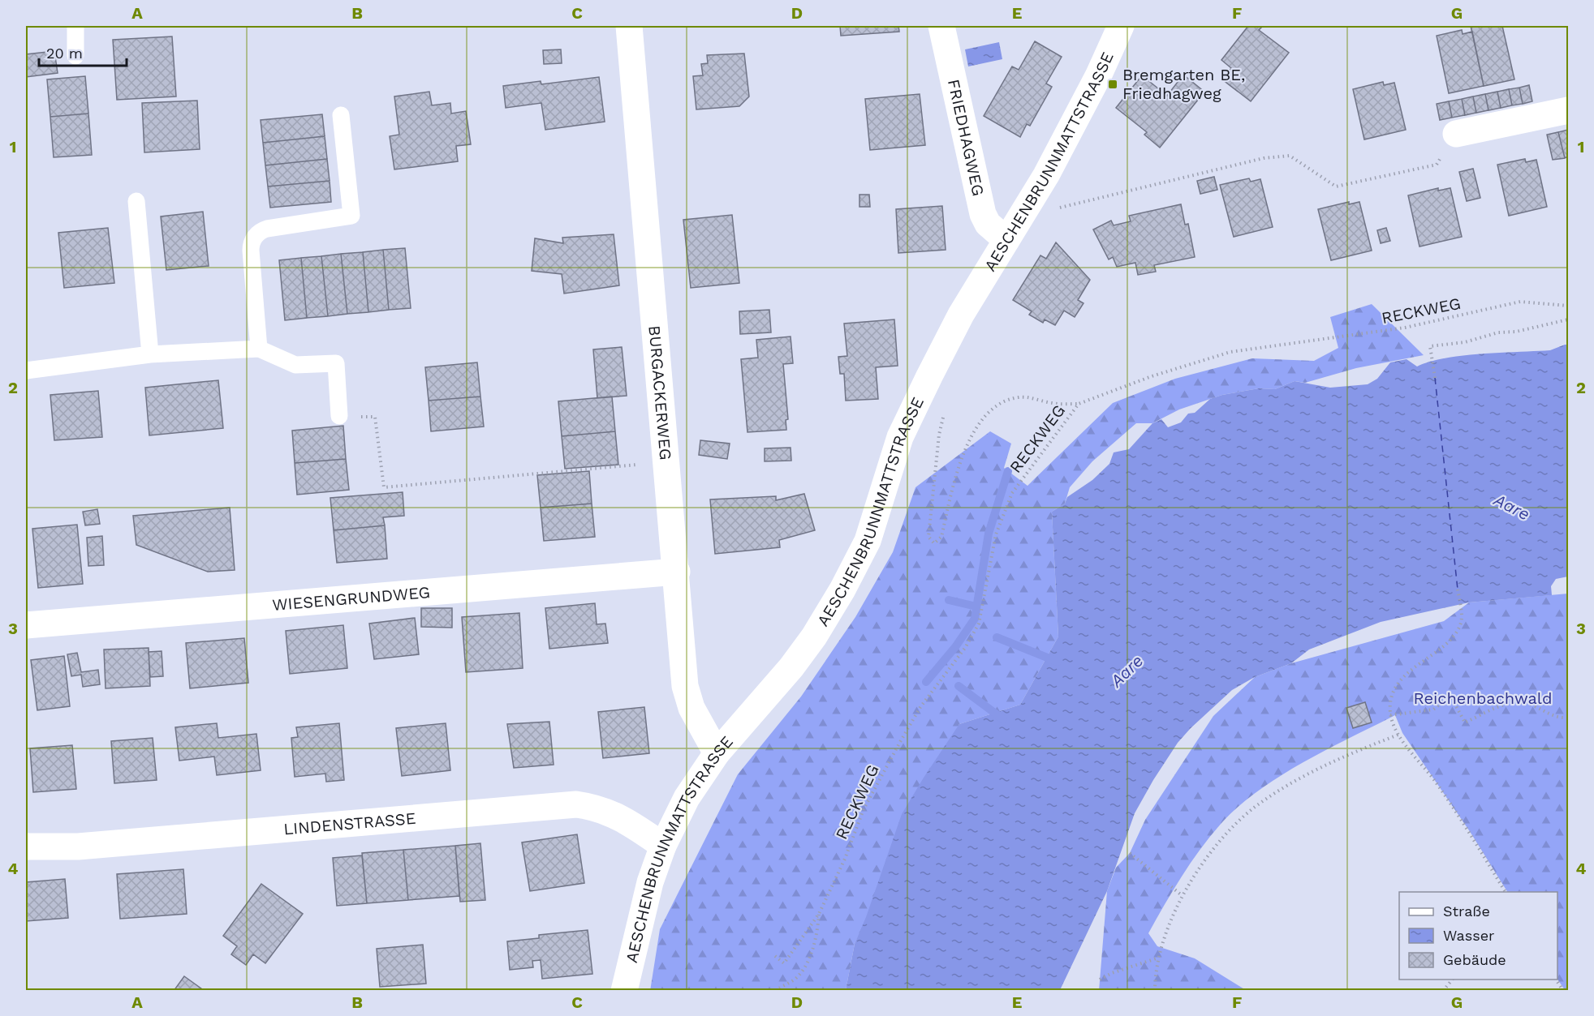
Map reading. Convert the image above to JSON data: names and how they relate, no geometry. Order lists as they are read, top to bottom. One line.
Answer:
{"streets":{"street":["FRIEDHAGWEG","AESCHENBRUNNMATTSTRASSE","BURGACKERWEG","WIESENGRUNDWEG","LINDENSTRASSE"],"path":["RECKWEG"]},"crossings":[["FRIEDHAGWEG","AESCHENBRUNNMATTSTRASSE"],["AESCHENBRUNNMATTSTRASSE","BURGACKERWEG"],["AESCHENBRUNNMATTSTRASSE","LINDENSTRASSE"],["BURGACKERWEG","WIESENGRUNDWEG"]],"water":["Aare"],"parks":["Reichenbachwald"],"places":{"transit":["Bremgarten BE, Friedhagweg"]},"legend":["Straße","Wasser","Gebäude"],"scale_bar":"20 m","grid":{"columns":["A","B","C","D","E","F","G"],"rows":["1","2","3","4"]}}
